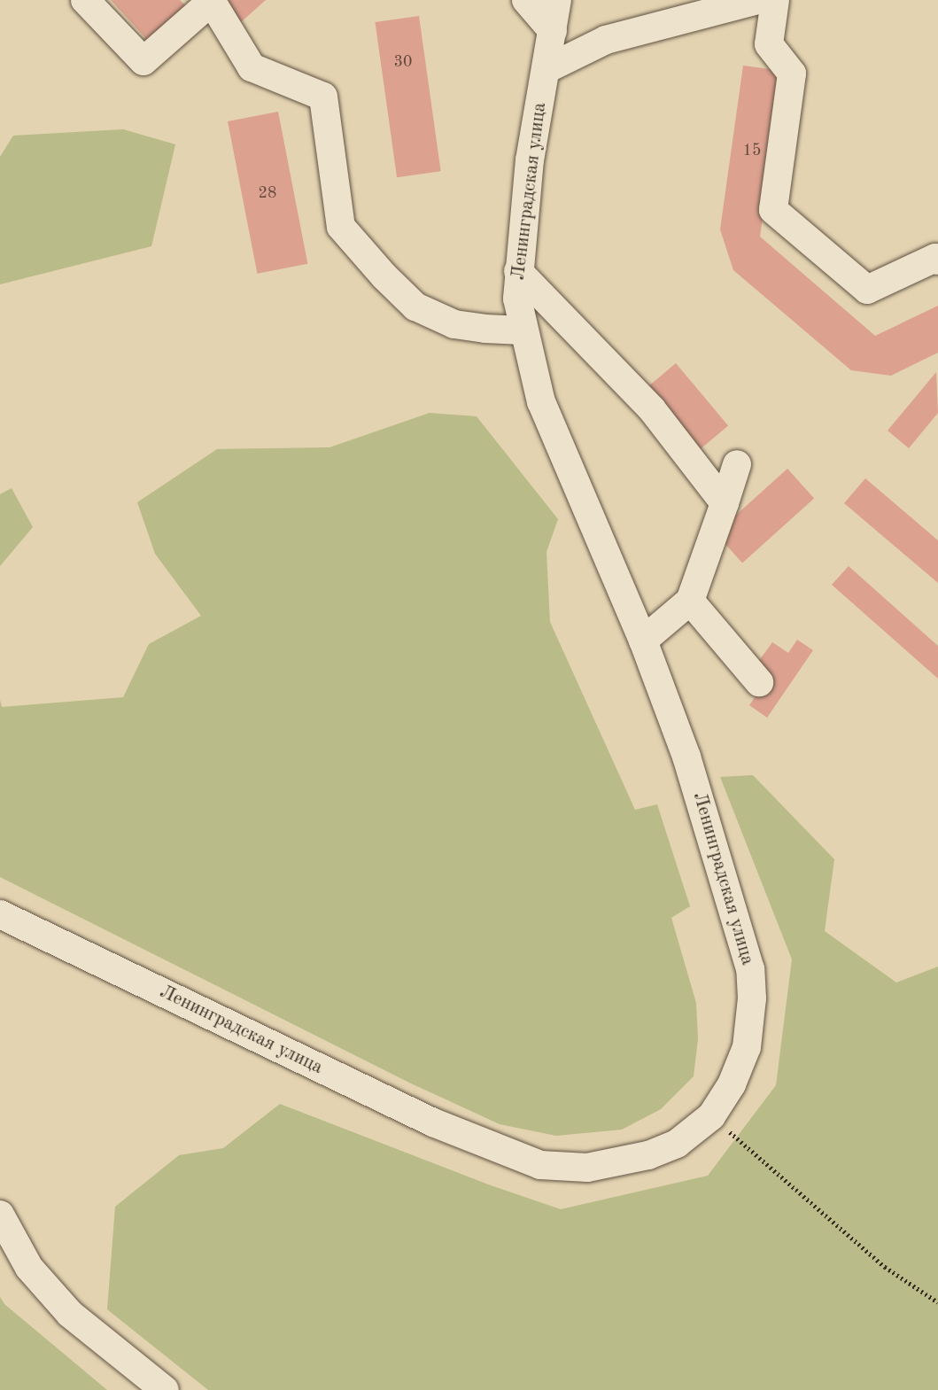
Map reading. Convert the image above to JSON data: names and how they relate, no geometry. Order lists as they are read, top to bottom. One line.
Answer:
{"streets":{"street":["Ленинградская улица"]},"house_numbers":["30","15","28"]}
